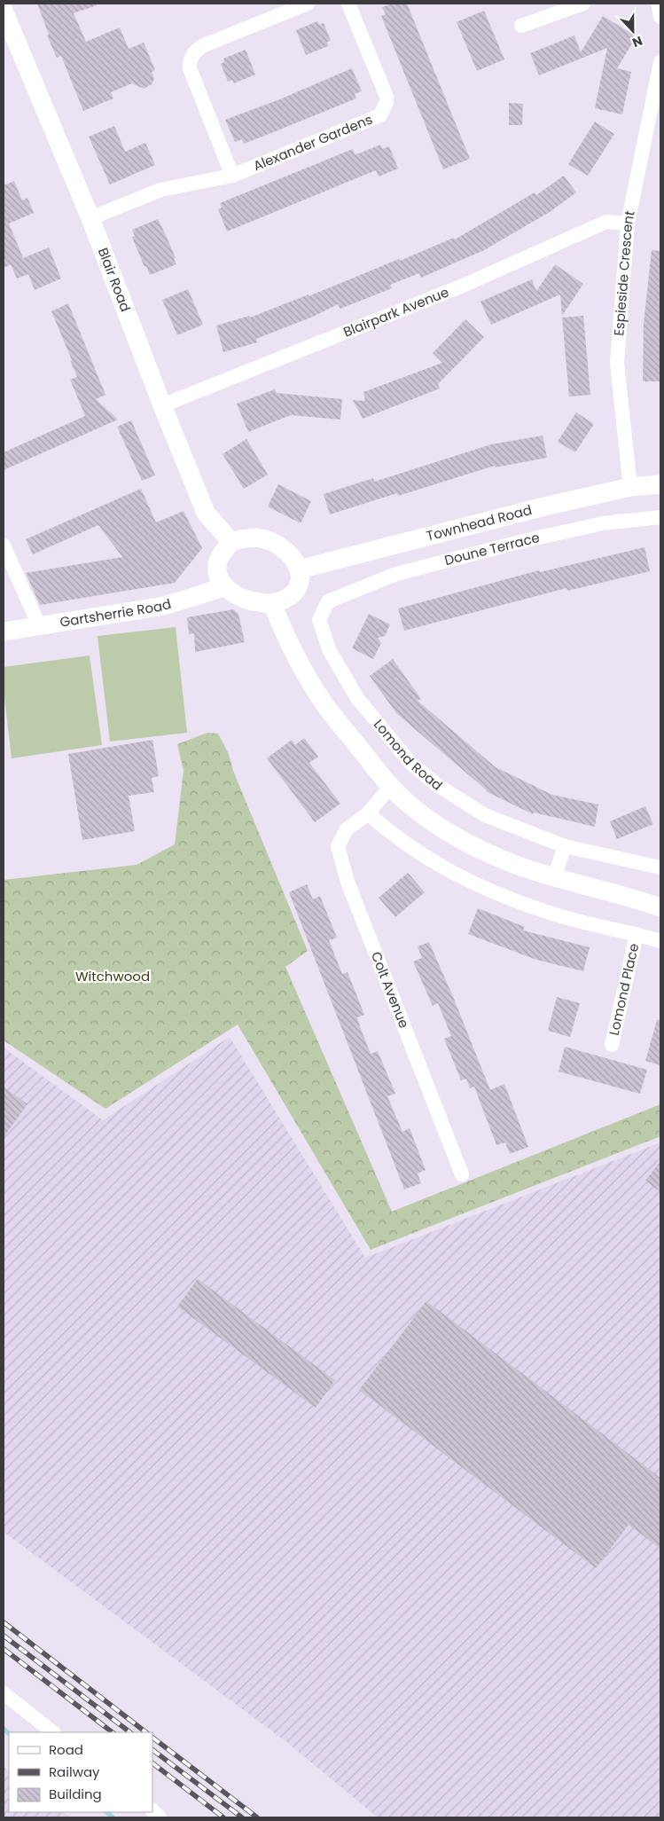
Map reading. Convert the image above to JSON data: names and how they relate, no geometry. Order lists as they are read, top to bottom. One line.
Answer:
{"streets":{"street":["Alexander Gardens","Espieside Crescent","Blair Road","Blairpark Avenue","Townhead Road","Doune Terrace","Gartsherrie Road","Lomond Road","Colt Avenue","Lomond Place"]},"crossings":[["Alexander Gardens","Blair Road"],["Espieside Crescent","Blairpark Avenue"],["Espieside Crescent","Townhead Road"],["Blair Road","Blairpark Avenue"],["Blair Road","Townhead Road"],["Blair Road","Gartsherrie Road"],["Townhead Road","Gartsherrie Road"],["Doune Terrace","Lomond Road"]],"parks":["Witchwood"],"legend":["Road","Railway","Building"],"north":"bottom"}
